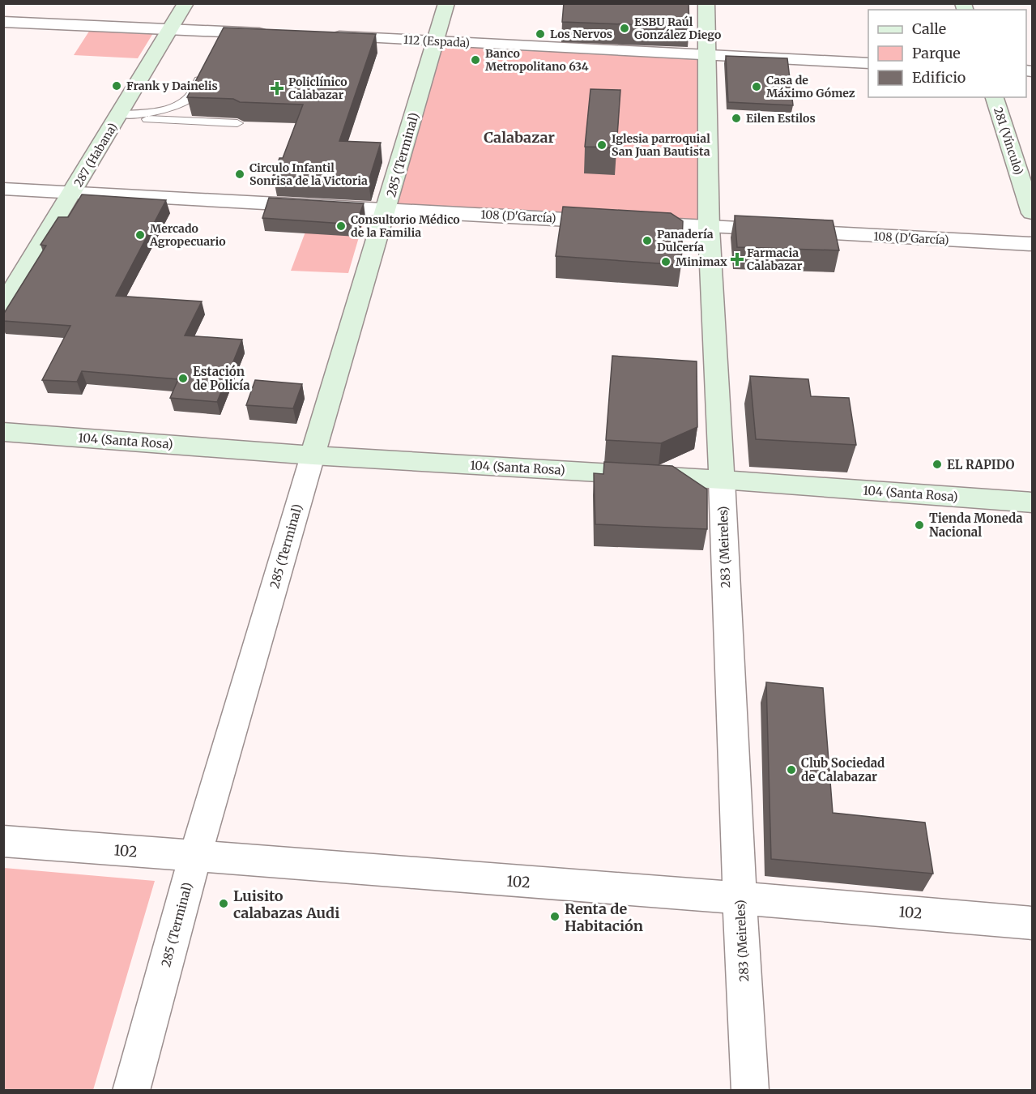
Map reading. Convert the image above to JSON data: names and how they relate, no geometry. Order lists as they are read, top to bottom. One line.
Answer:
{"streets":{"street":["112 (Espada)","281 (Vínculo)","287 (Habana)","285 (Terminal)","108 (D'García)","104 (Santa Rosa)","283 (Meireles)","102"]},"crossings":[["112 (Espada)","285 (Terminal)"],["112 (Espada)","283 (Meireles)"],["287 (Habana)","108 (D'García)"],["285 (Terminal)","108 (D'García)"],["285 (Terminal)","104 (Santa Rosa)"],["285 (Terminal)","102"],["108 (D'García)","283 (Meireles)"],["104 (Santa Rosa)","283 (Meireles)"],["283 (Meireles)","102"]],"districts":["Calabazar"],"places":{"other":["ESBU Raúl González Diego","Los Nervos","Banco Metropolitano 634","Frank y Dainelis","Casa de Máximo Gómez","Eilen Estilos","Iglesia parroquial San Juan Bautista","Circulo Infantil Sonrisa de la Victoria","Consultorio Médico de la Familia","Mercado Agropecuario","Panadería Dulcería","Minimax","Estación de Policía","EL RAPIDO","Tienda Moneda Nacional","Club Sociedad de Calabazar","Luisito calabazas Audi","Renta de Habitación"],"health":["Policlínico Calabazar","Farmacia Calabazar"]},"legend":["Calle","Parque","Edificio"]}
